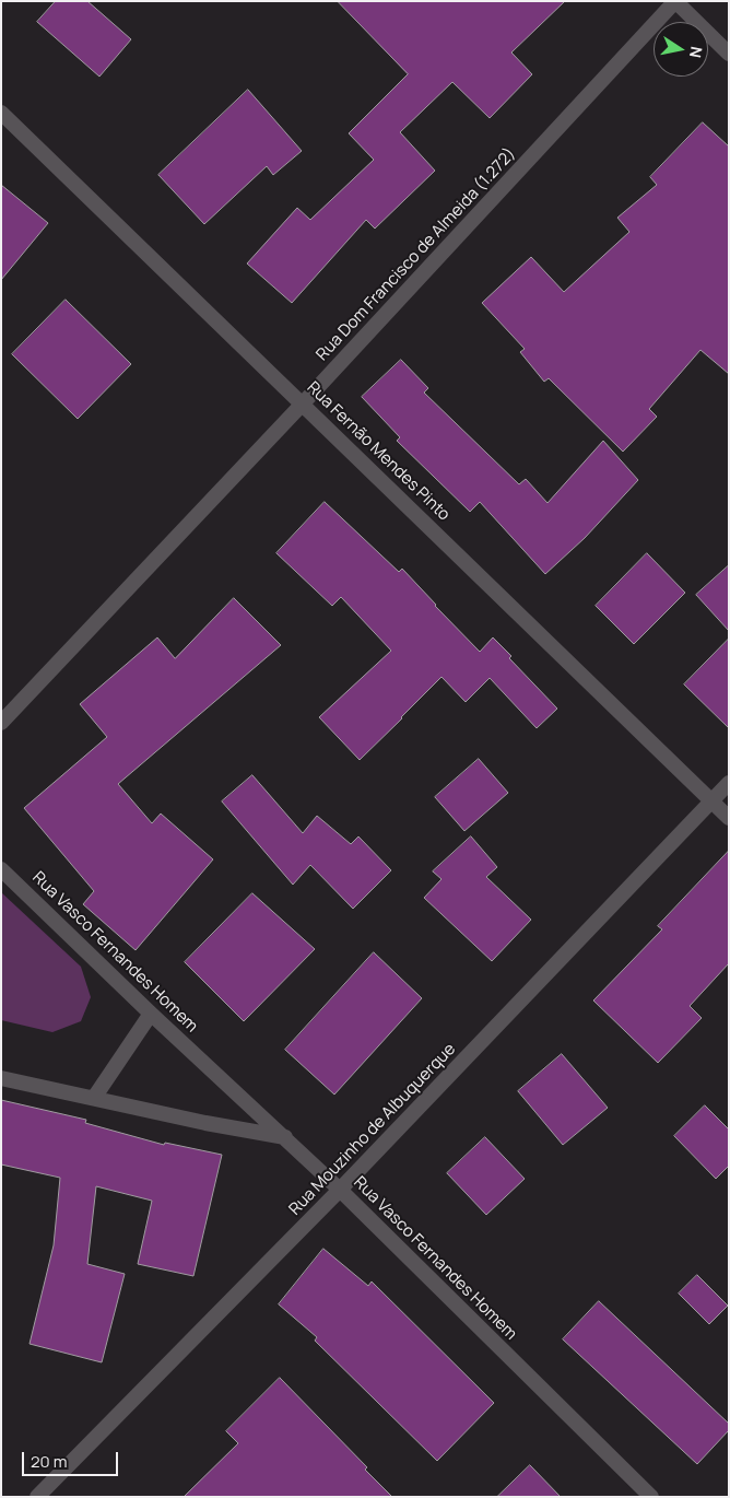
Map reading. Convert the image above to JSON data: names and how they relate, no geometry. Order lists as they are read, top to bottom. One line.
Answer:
{"streets":{"street":["Rua Dom Francisco de Almeida (1.272)","Rua Fernão Mendes Pinto","Rua Vasco Fernandes Homem","Rua Mouzinho de Albuquerque"]},"crossings":[["Rua Dom Francisco de Almeida (1.272)","Rua Fernão Mendes Pinto"],["Rua Fernão Mendes Pinto","Rua Mouzinho de Albuquerque"],["Rua Vasco Fernandes Homem","Rua Mouzinho de Albuquerque"]],"scale_bar":"20 m","north":"right"}
